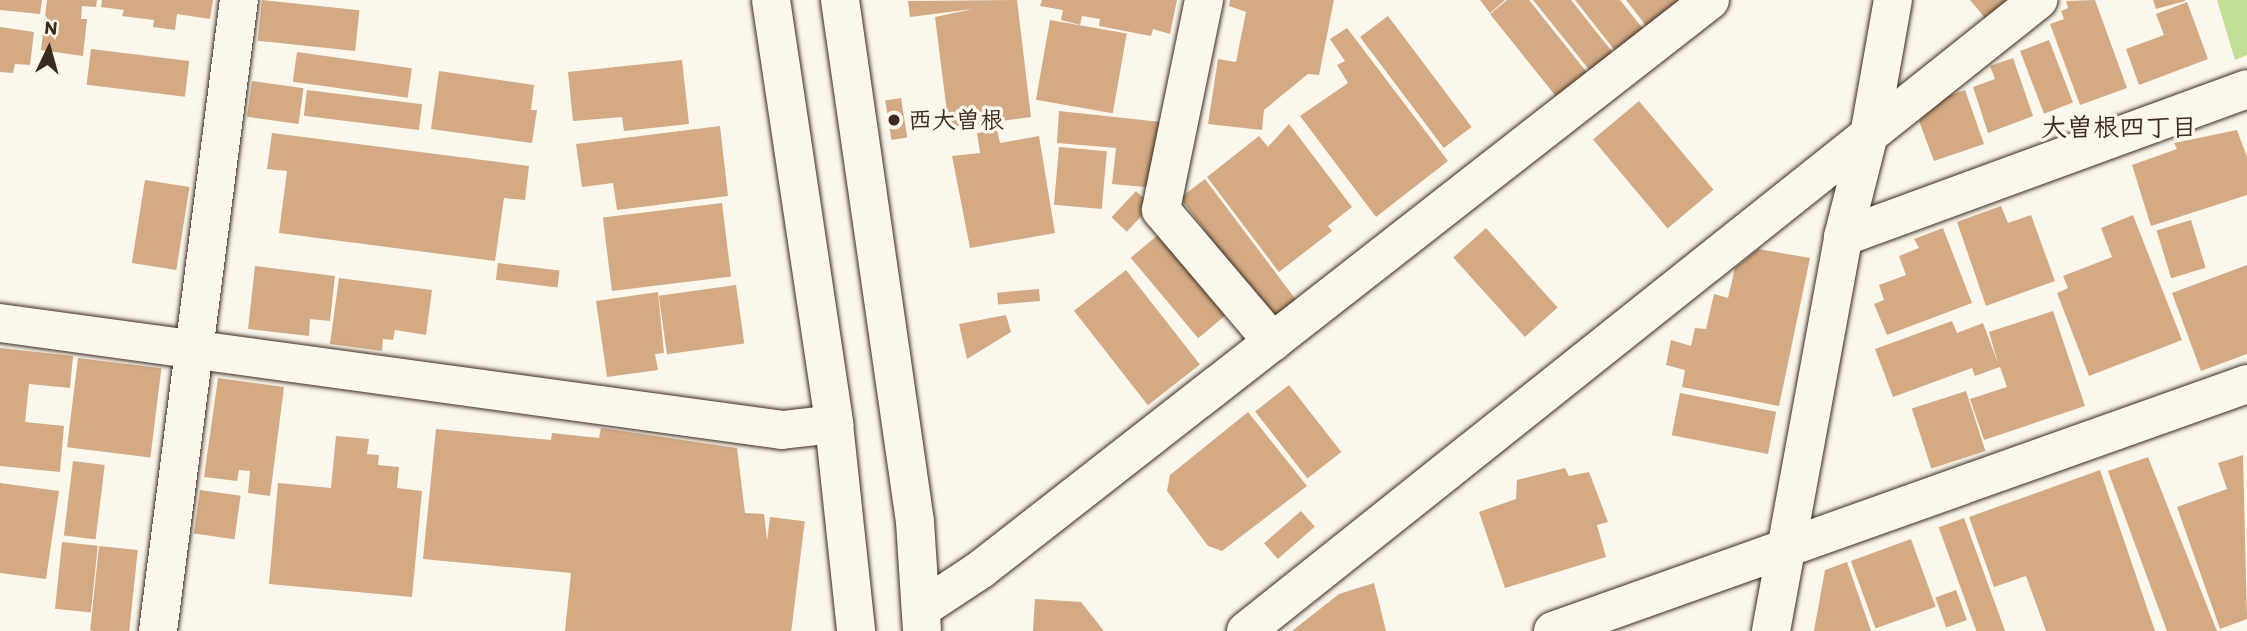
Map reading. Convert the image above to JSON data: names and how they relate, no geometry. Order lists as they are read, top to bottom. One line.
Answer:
{"districts":["大曽根四丁目"],"places":["西大曽根"],"north":"top"}
